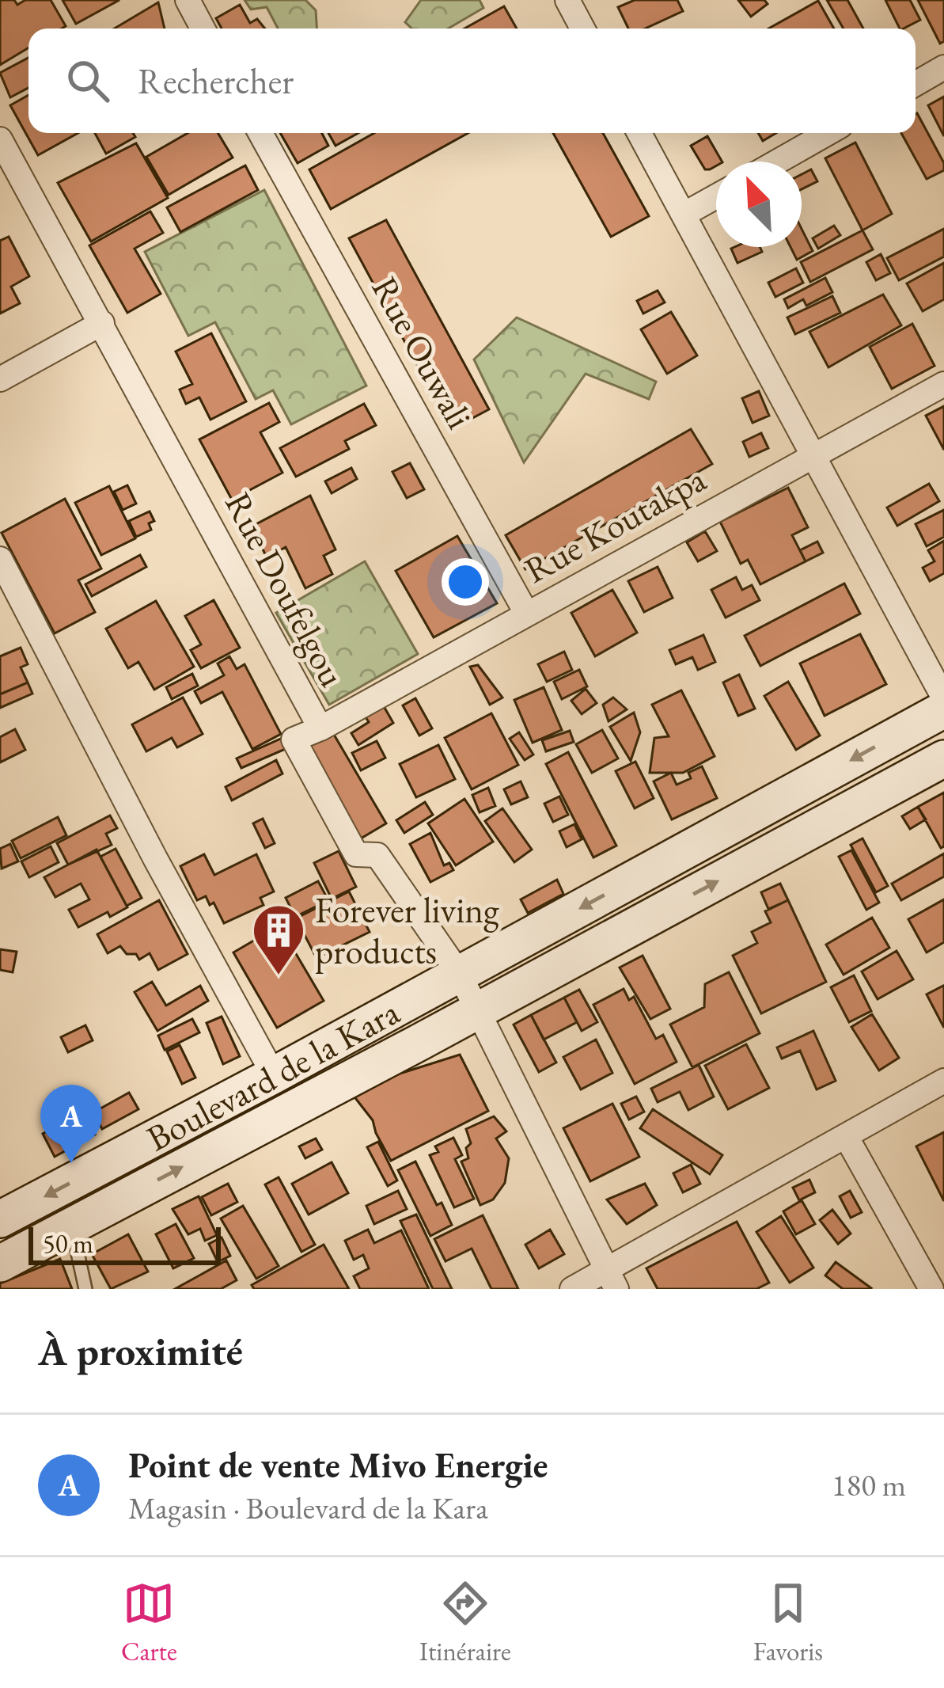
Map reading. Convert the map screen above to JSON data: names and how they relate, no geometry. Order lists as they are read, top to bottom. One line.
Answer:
{"streets":{"main road":["Boulevard de la Kara"],"street":["Rue Ouwali","Rue Koutakpa","Rue Doufelgou"]},"crossings":[["Rue Ouwali","Rue Koutakpa"],["Rue Koutakpa","Rue Doufelgou"],["Rue Doufelgou","Boulevard de la Kara"]],"places":{"building":["Forever living products"]},"scale_bar":"50 m","north":"top left","page":{"search":"Rechercher","pins":"A","scale":"50 m","heading":"À proximité","list":[{"mark":"A","name":"Point de vente Mivo Energie","note":"Magasin · Boulevard de la Kara","value":"180 m"}],"nav":["Carte","Itinéraire","Favoris"]}}
